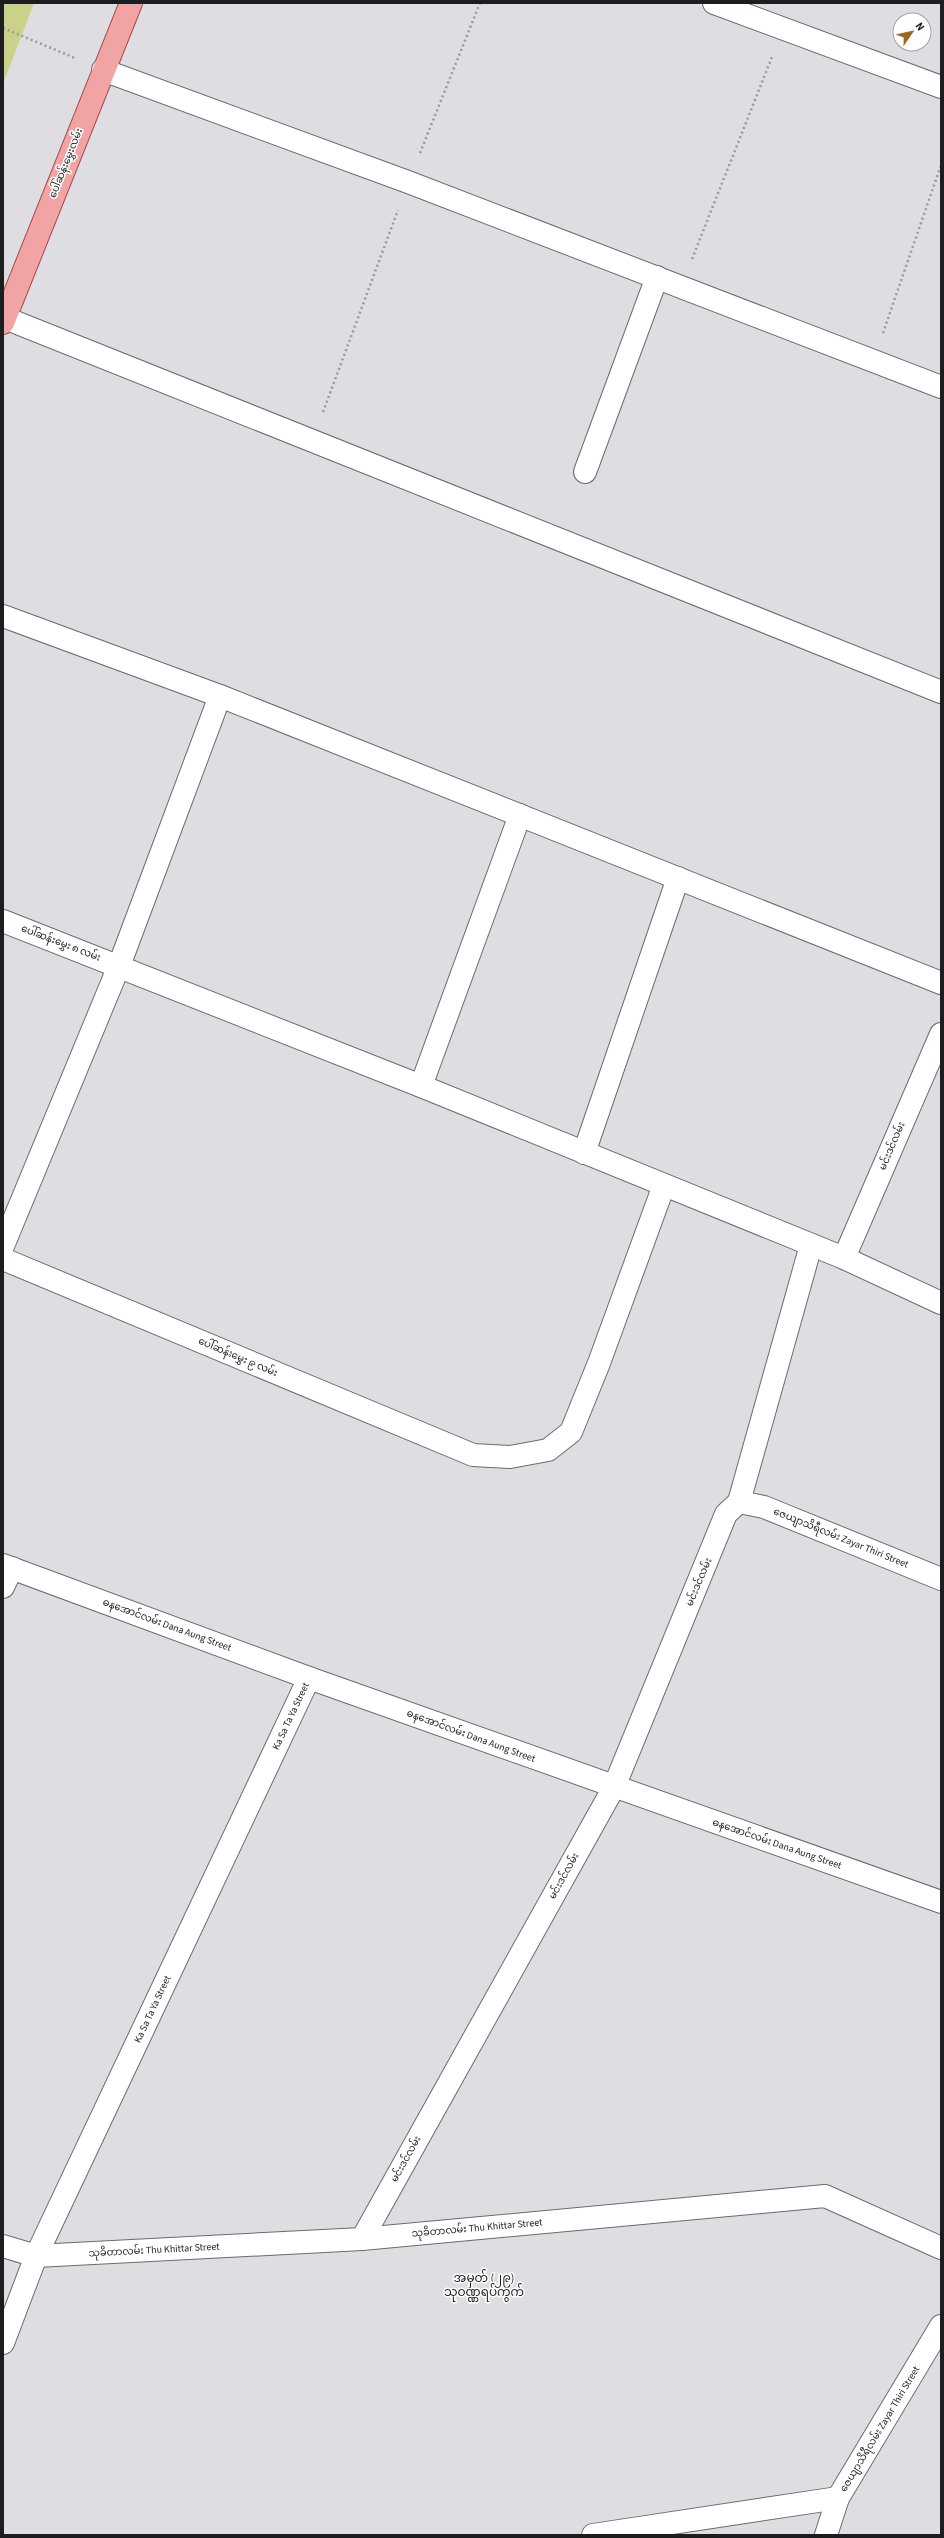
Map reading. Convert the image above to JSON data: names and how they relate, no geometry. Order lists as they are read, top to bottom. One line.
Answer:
{"streets":{"main road":["ပေါ်ဆန်းမွှေးလမ်း"],"street":["ပေါ်ဆန်းမွှေး ၈ လမ်း","မင်းဒင်လမ်း","ပေါ်ဆန်းမွှေး ၉ လမ်း","ဇေယျာသိရီလမ်း Zayar Thiri Street","ဓနအောင်လမ်း Dana Aung Street","Ka Sa Ta Ya Street","သုခိတာလမ်း Thu Khittar Street"]},"crossings":[["ပေါ်ဆန်းမွှေး ၈ လမ်း","မင်းဒင်လမ်း"],["ပေါ်ဆန်းမွှေး ၈ လမ်း","ပေါ်ဆန်းမွှေး ၉ လမ်း"],["မင်းဒင်လမ်း","ဇေယျာသိရီလမ်း Zayar Thiri Street"],["မင်းဒင်လမ်း","ဓနအောင်လမ်း Dana Aung Street"],["မင်းဒင်လမ်း","သုခိတာလမ်း Thu Khittar Street"],["ဓနအောင်လမ်း Dana Aung Street","Ka Sa Ta Ya Street"],["Ka Sa Ta Ya Street","သုခိတာလမ်း Thu Khittar Street"]],"districts":["အမှတ် (၂၉) သုဝဏ္ဏရပ်ကွက်"],"north":"top right"}
